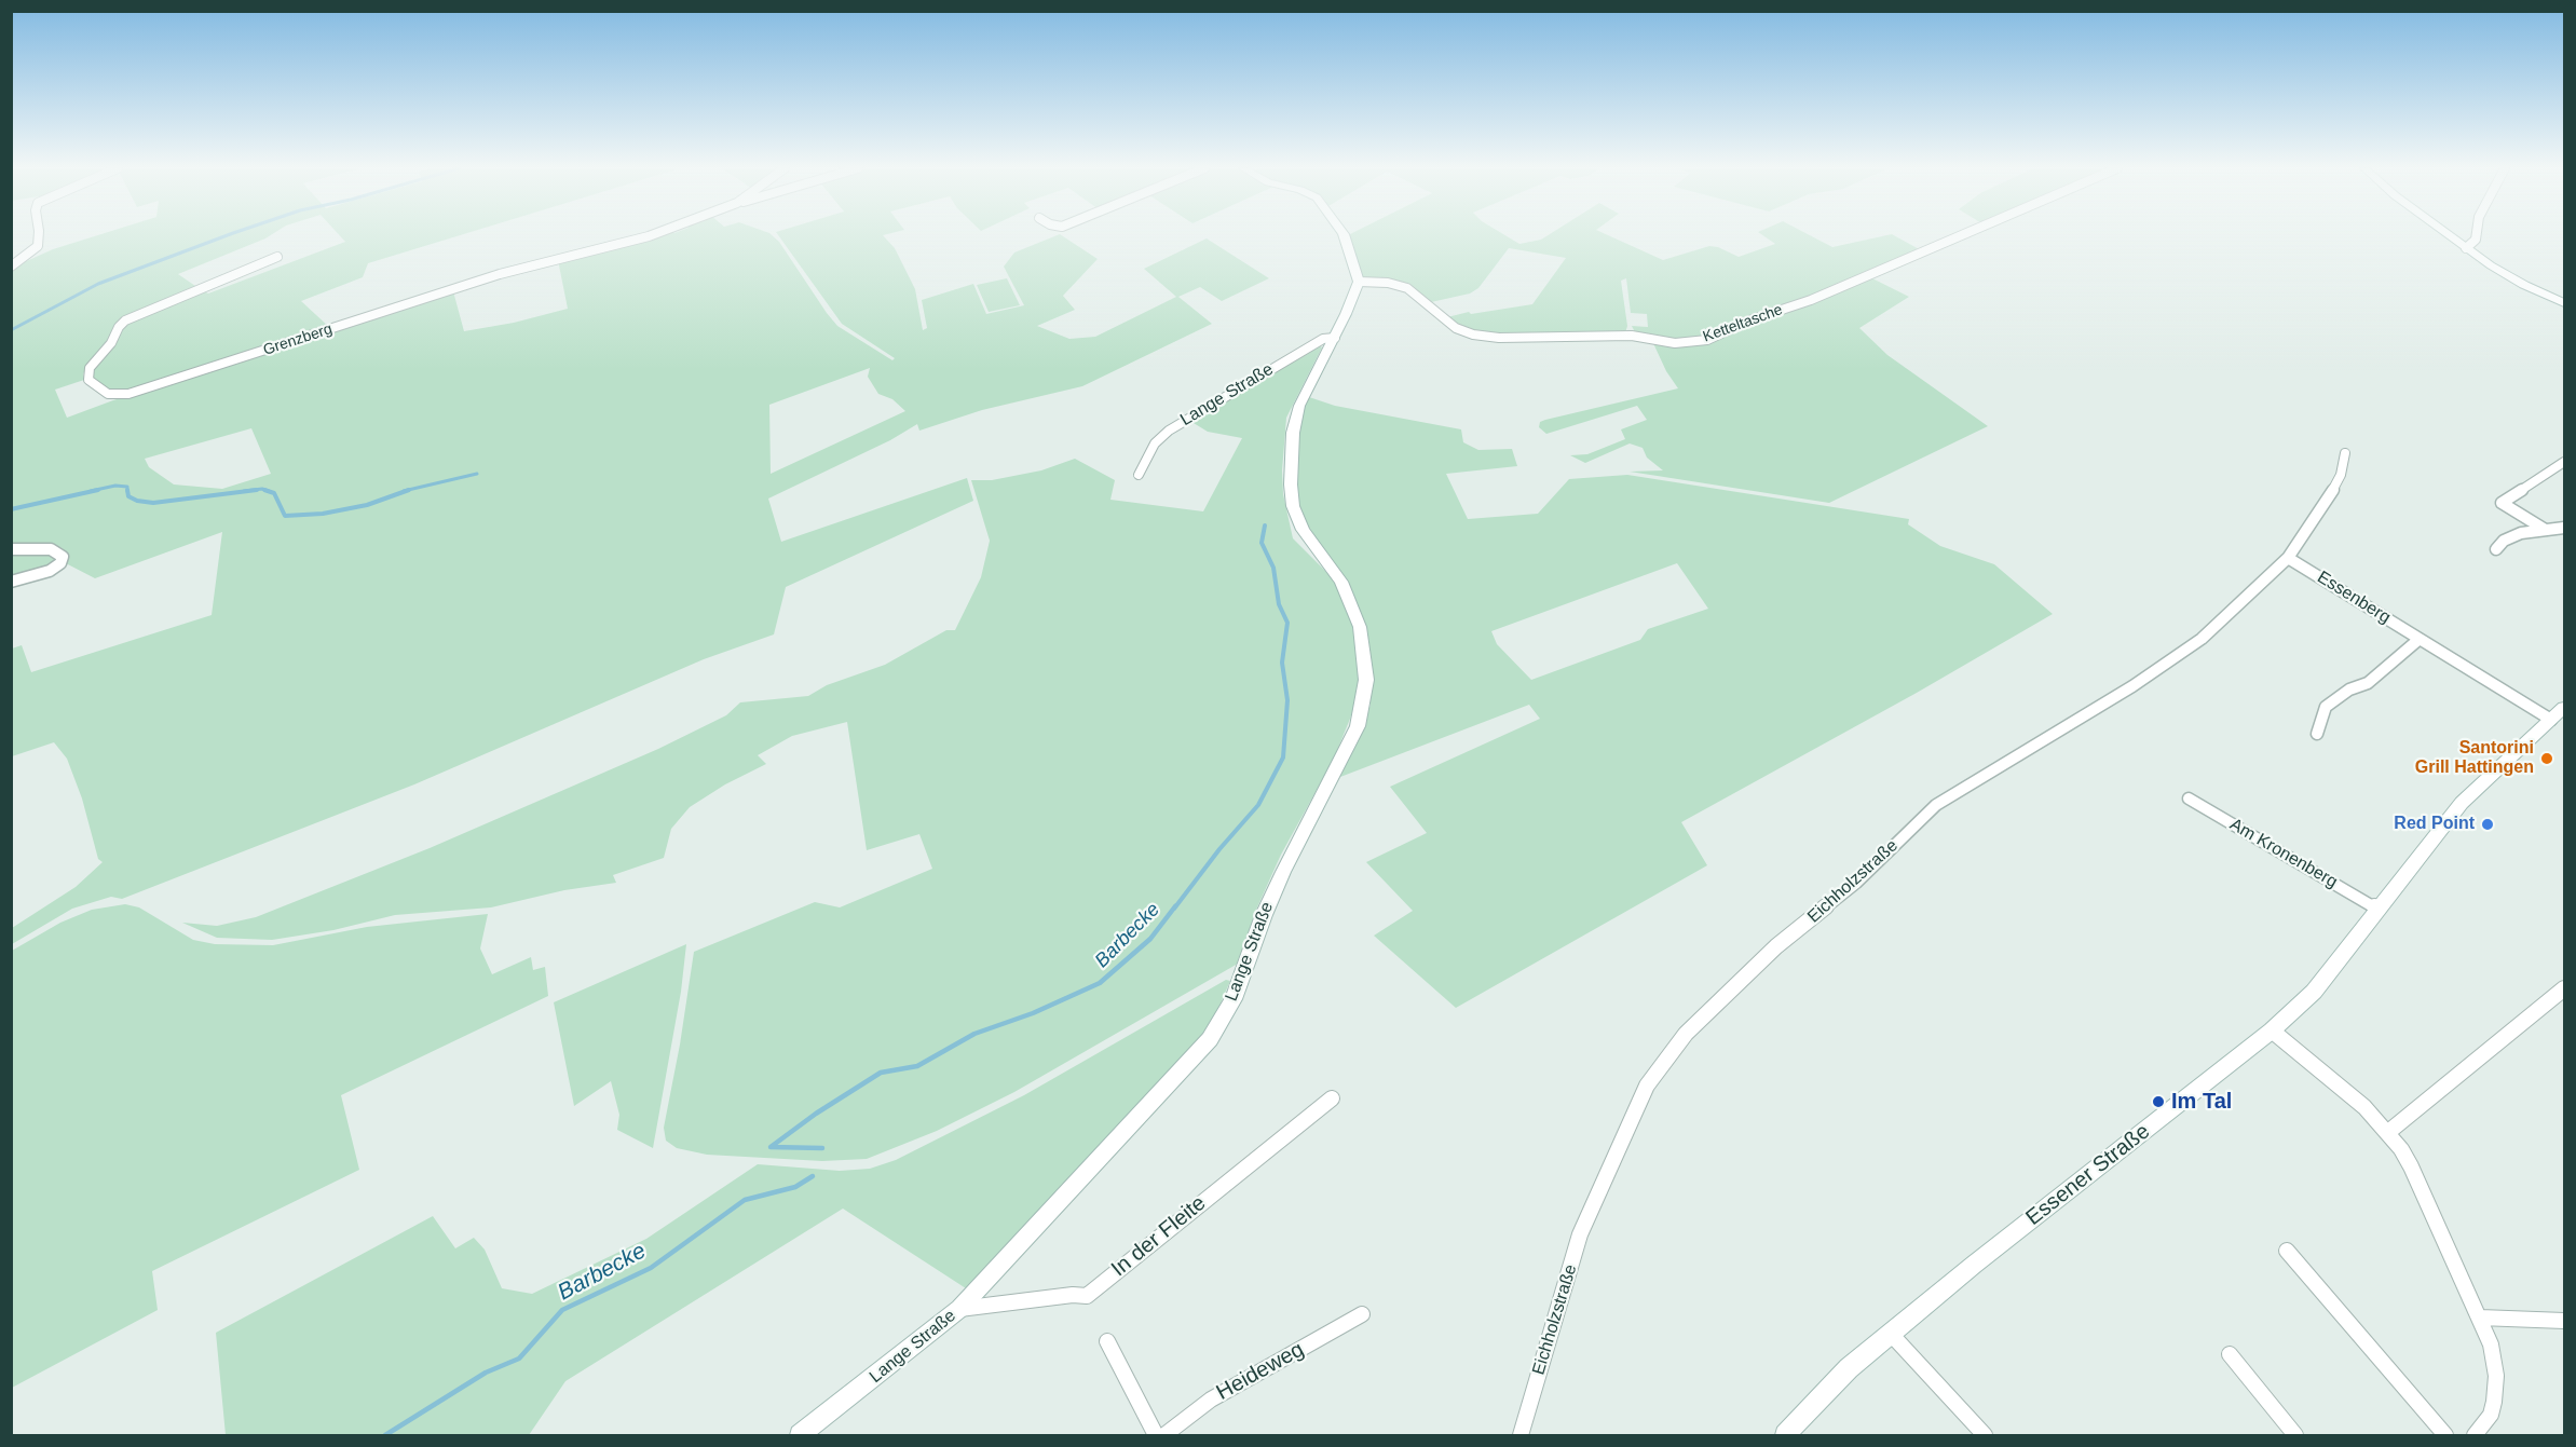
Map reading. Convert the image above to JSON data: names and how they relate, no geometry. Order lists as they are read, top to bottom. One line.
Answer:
{"streets":{"street":["Ketteltasche","Grenzberg","Lange Straße","Essenberg","Am Kronenberg","Eichholzstraße","Essener Straße","In der Fleite","Heideweg"]},"crossings":[["Ketteltasche","Lange Straße"],["Lange Straße","In der Fleite"],["Essenberg","Eichholzstraße"],["Essenberg","Essener Straße"],["Am Kronenberg","Essener Straße"]],"water":["Barbecke"],"places":["Santorini Grill Hattingen","Red Point","Im Tal"]}
